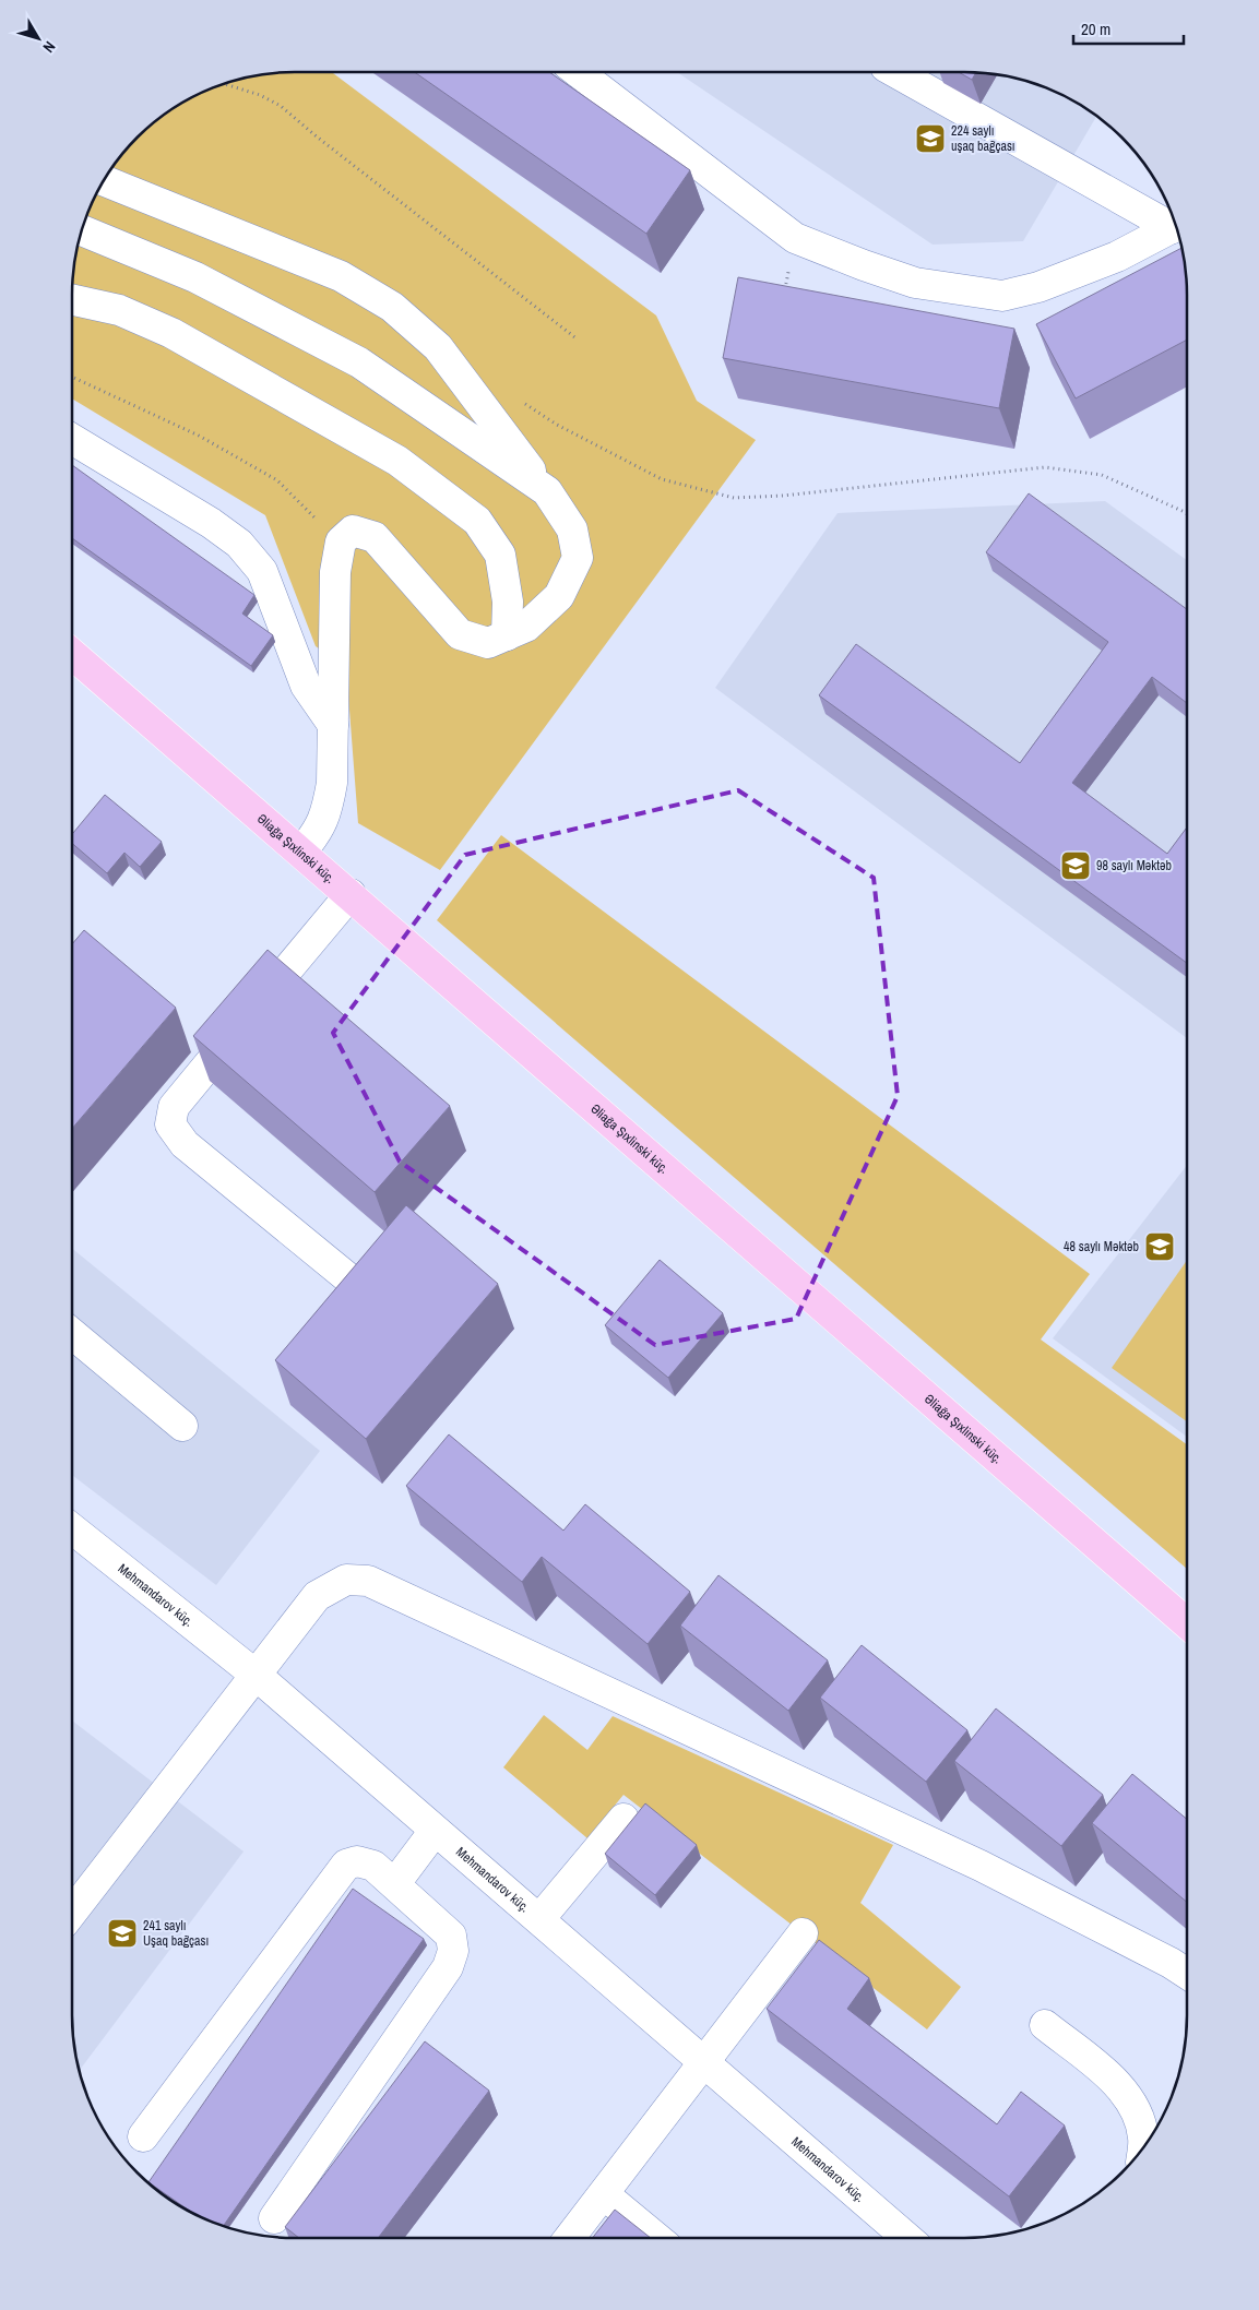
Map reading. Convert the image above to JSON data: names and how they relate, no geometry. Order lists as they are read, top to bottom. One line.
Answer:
{"streets":{"main road":["Əliağa Şıxlinski küç."],"street":["Mehmandarov küç."]},"places":{"school or university":["224 saylı uşaq bağçası","98 saylı Məktəb","48 saylı Məktəb","241 saylı Uşaq bağçası"]},"scale_bar":"20 m","north":"bottom right"}
